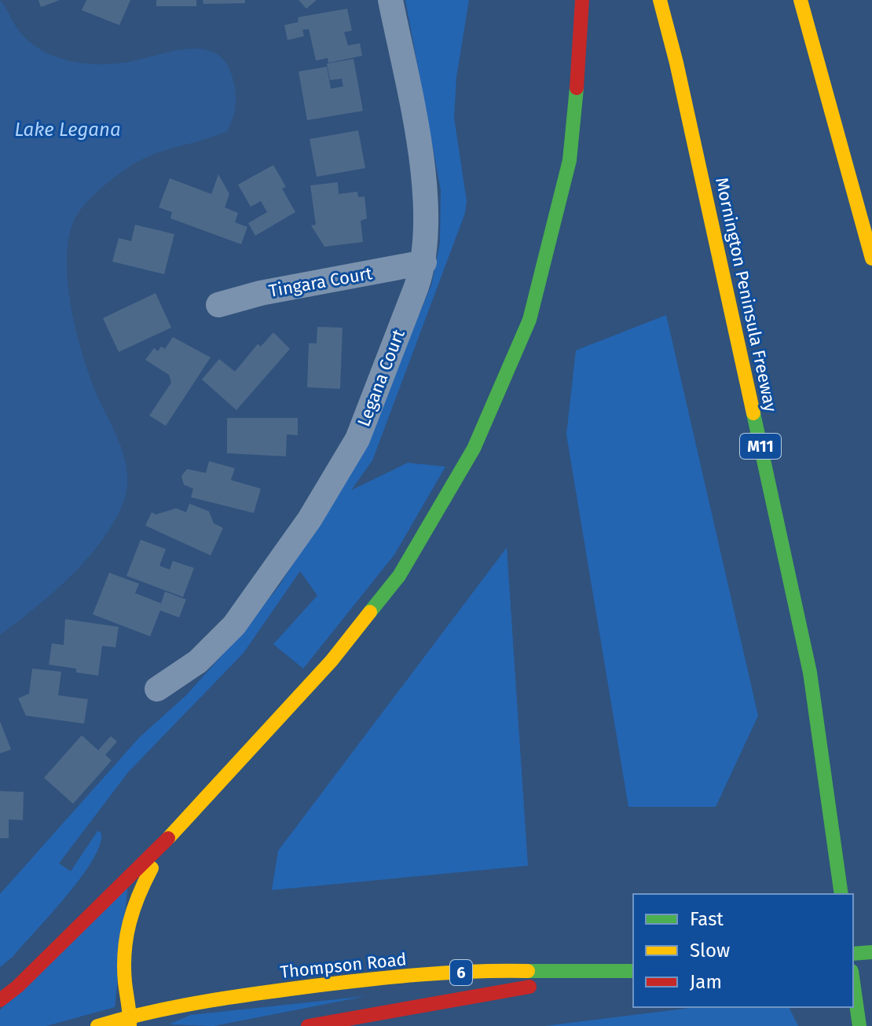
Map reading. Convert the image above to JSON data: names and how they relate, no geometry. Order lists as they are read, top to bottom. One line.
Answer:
{"streets":{"main road":["Mornington Peninsula Freeway","M11","Thompson Road","6"],"street":["Tingara Court","Legana Court"]},"crossings":[["Tingara Court","Legana Court"]],"water":["Lake Legana"],"legend":["Fast","Slow","Jam"]}
